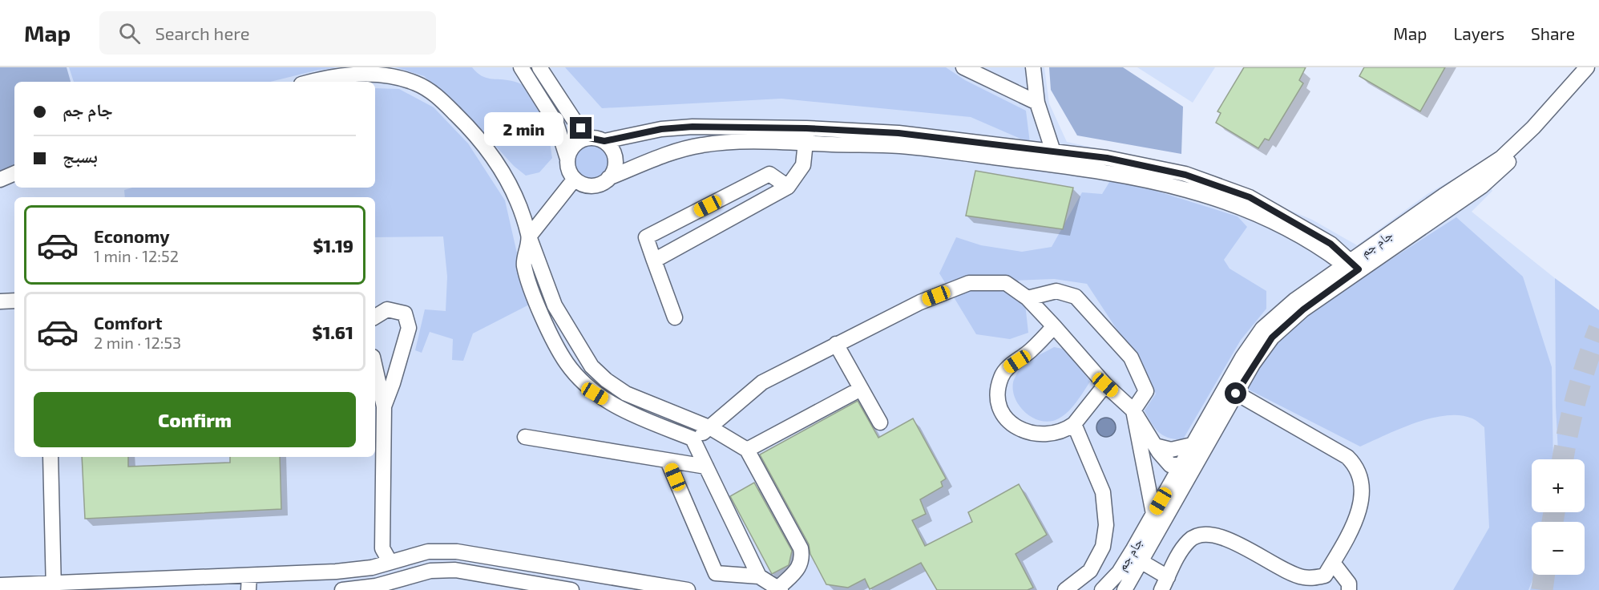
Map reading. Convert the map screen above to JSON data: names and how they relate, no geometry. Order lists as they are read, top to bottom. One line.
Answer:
{"streets":{"lane":["جام جم"]},"page":{"header":"Map","search":"Search here","nav":["Map","Layers","Share"],"banner":["جام جم","بسبج"],"bubble":"2 min","list":[{"name":"Economy","note":"1 min · 12:52","value":"$1.19"},{"name":"Comfort","note":"2 min · 12:53","value":"$1.61"}],"buttons":"Confirm","map_buttons":["+","−"]}}
